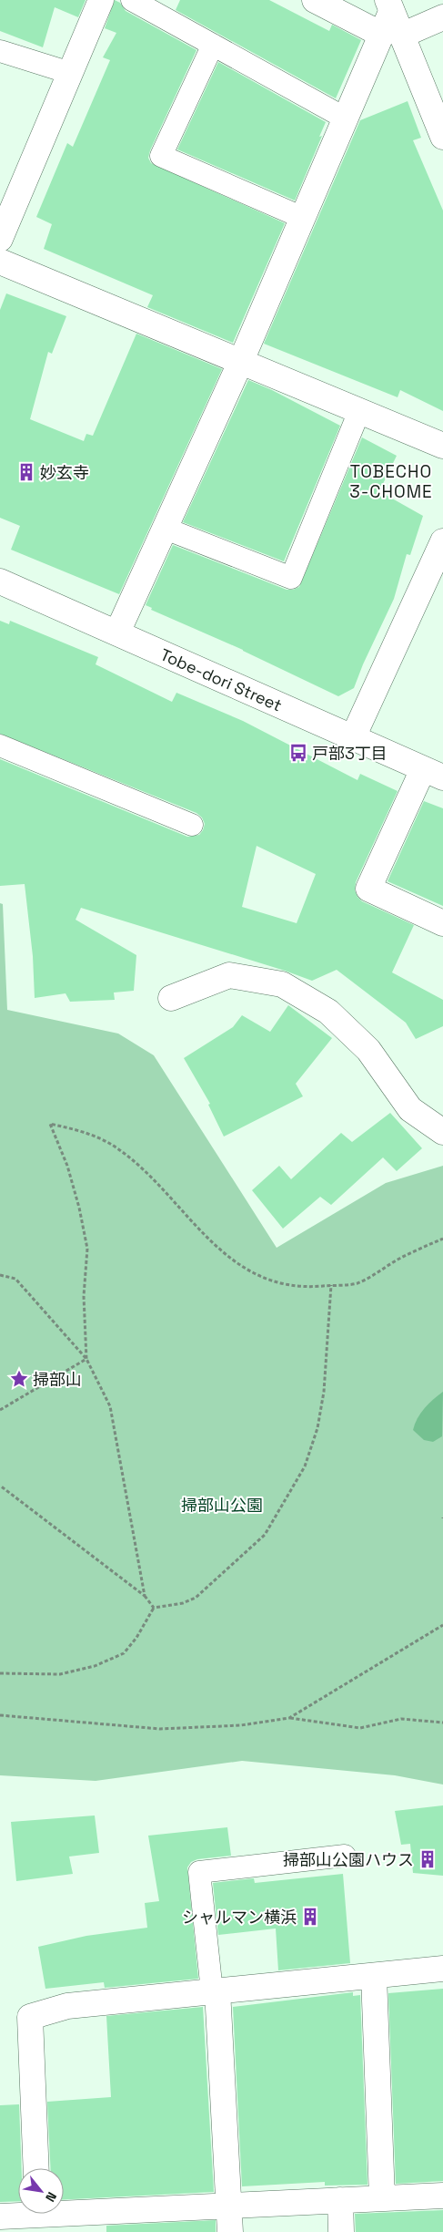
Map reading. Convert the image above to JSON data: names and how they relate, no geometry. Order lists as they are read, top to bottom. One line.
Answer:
{"streets":{"street":["Tobe-dori Street"]},"districts":["TOBECHO 3-CHOME"],"parks":["掃部山公園"],"places":{"building":["妙玄寺","掃部山公園ハウス","シャルマン横浜"],"bus stop":["戸部3丁目"],"place":["掃部山"]},"north":"bottom right"}
